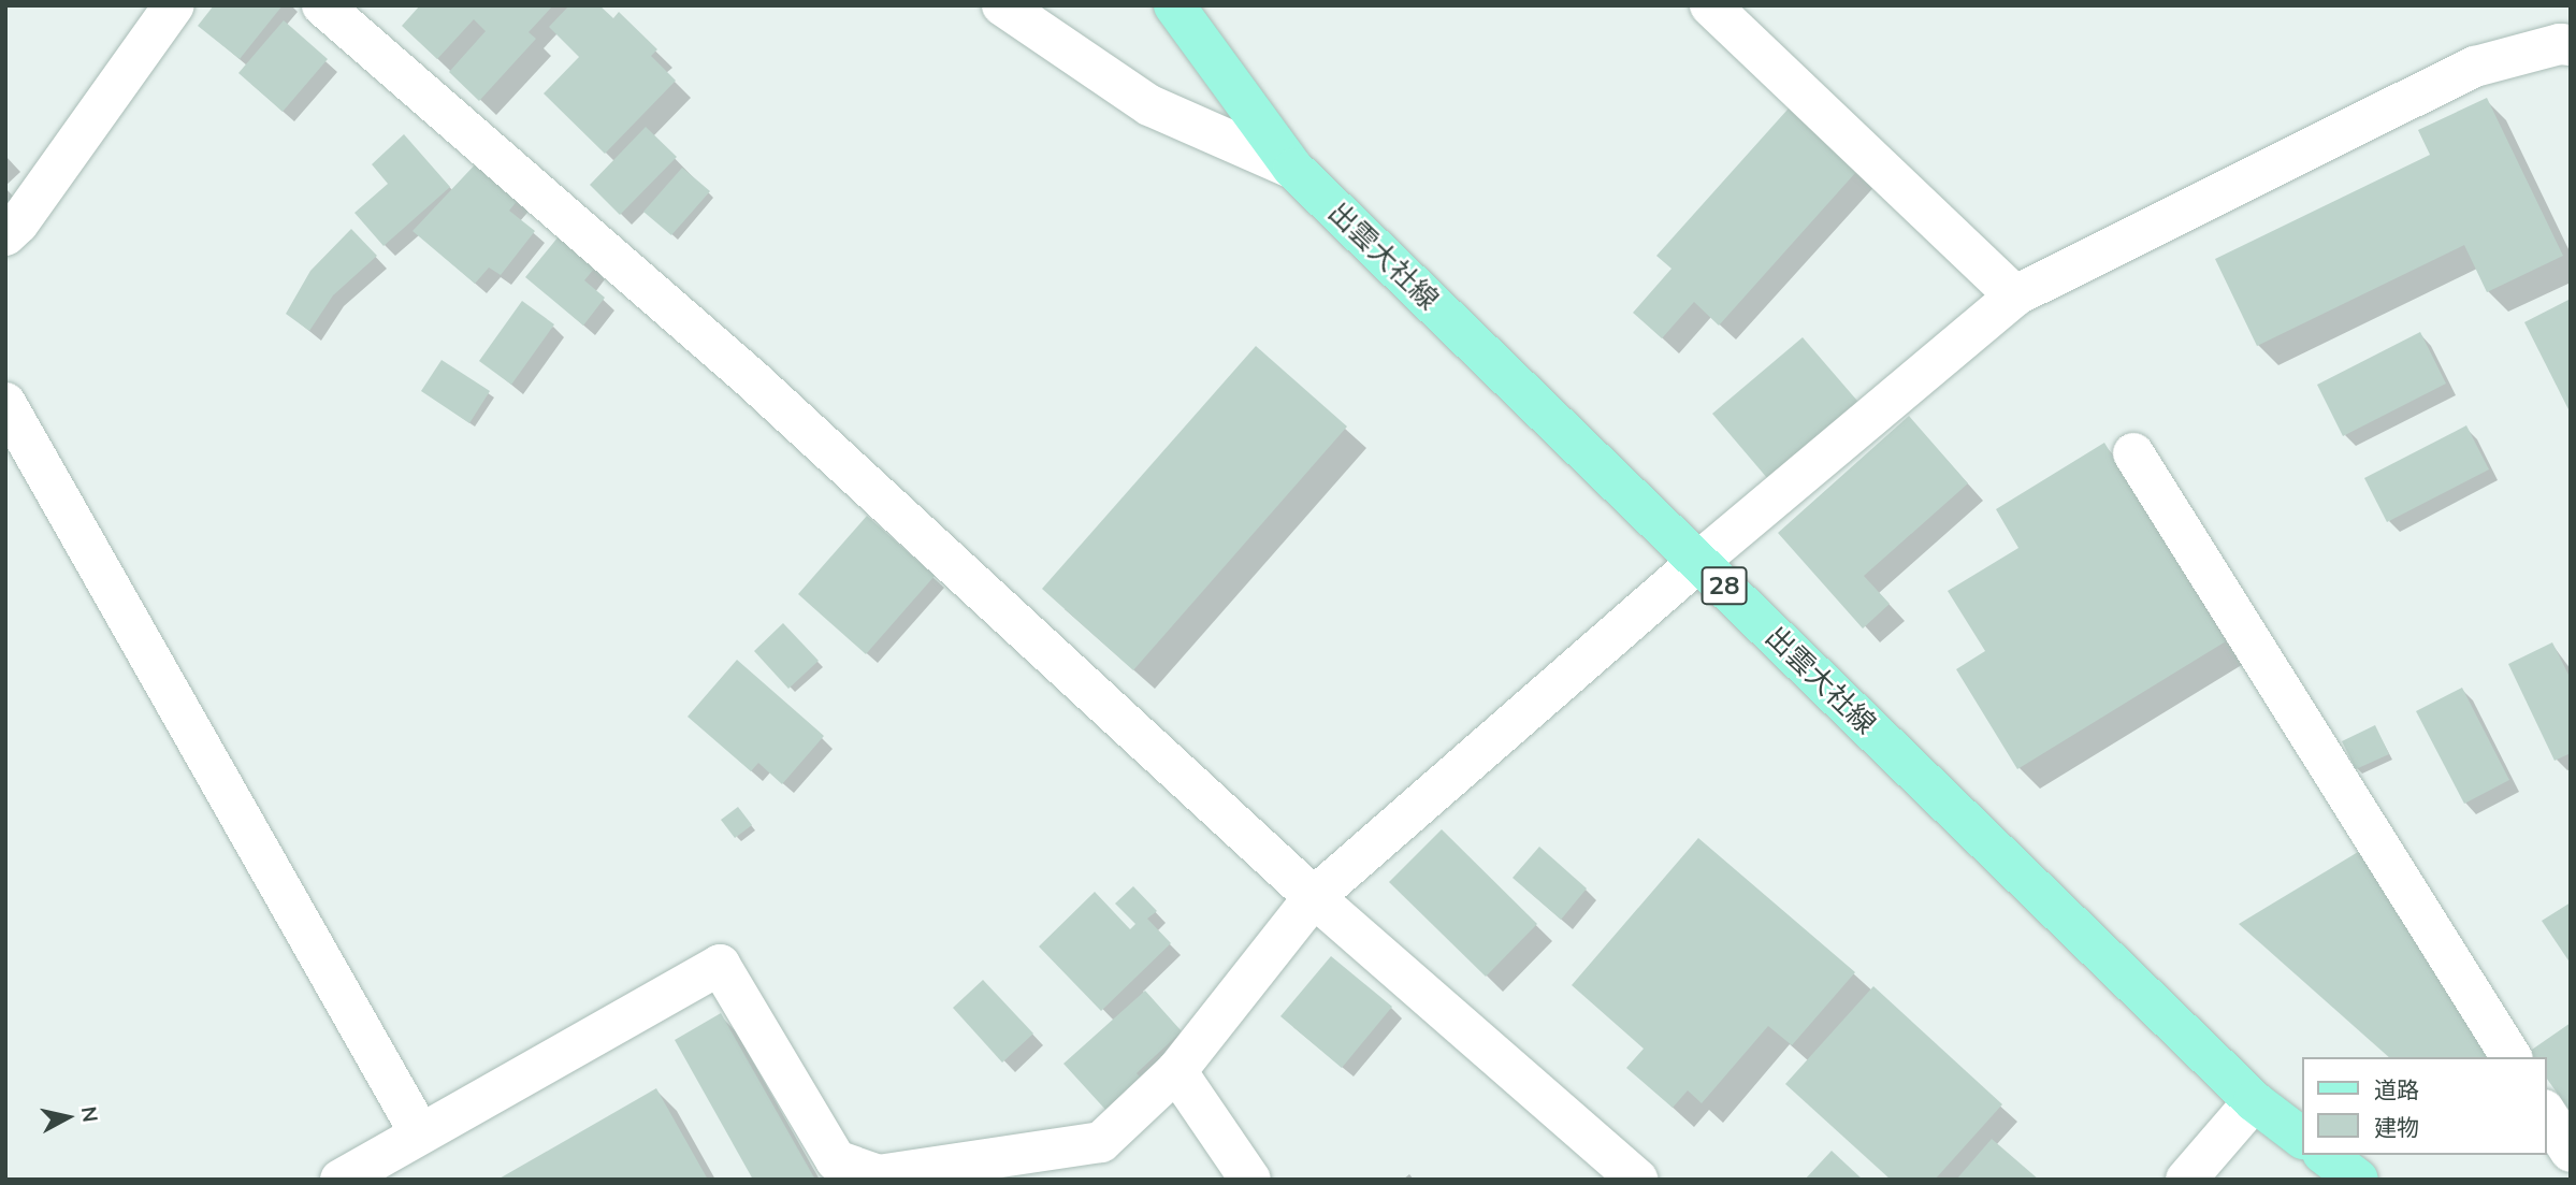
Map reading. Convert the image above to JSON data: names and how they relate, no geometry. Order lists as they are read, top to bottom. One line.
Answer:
{"streets":{"main road":["出雲大社線","28"]},"legend":["道路","建物"],"north":"right"}
